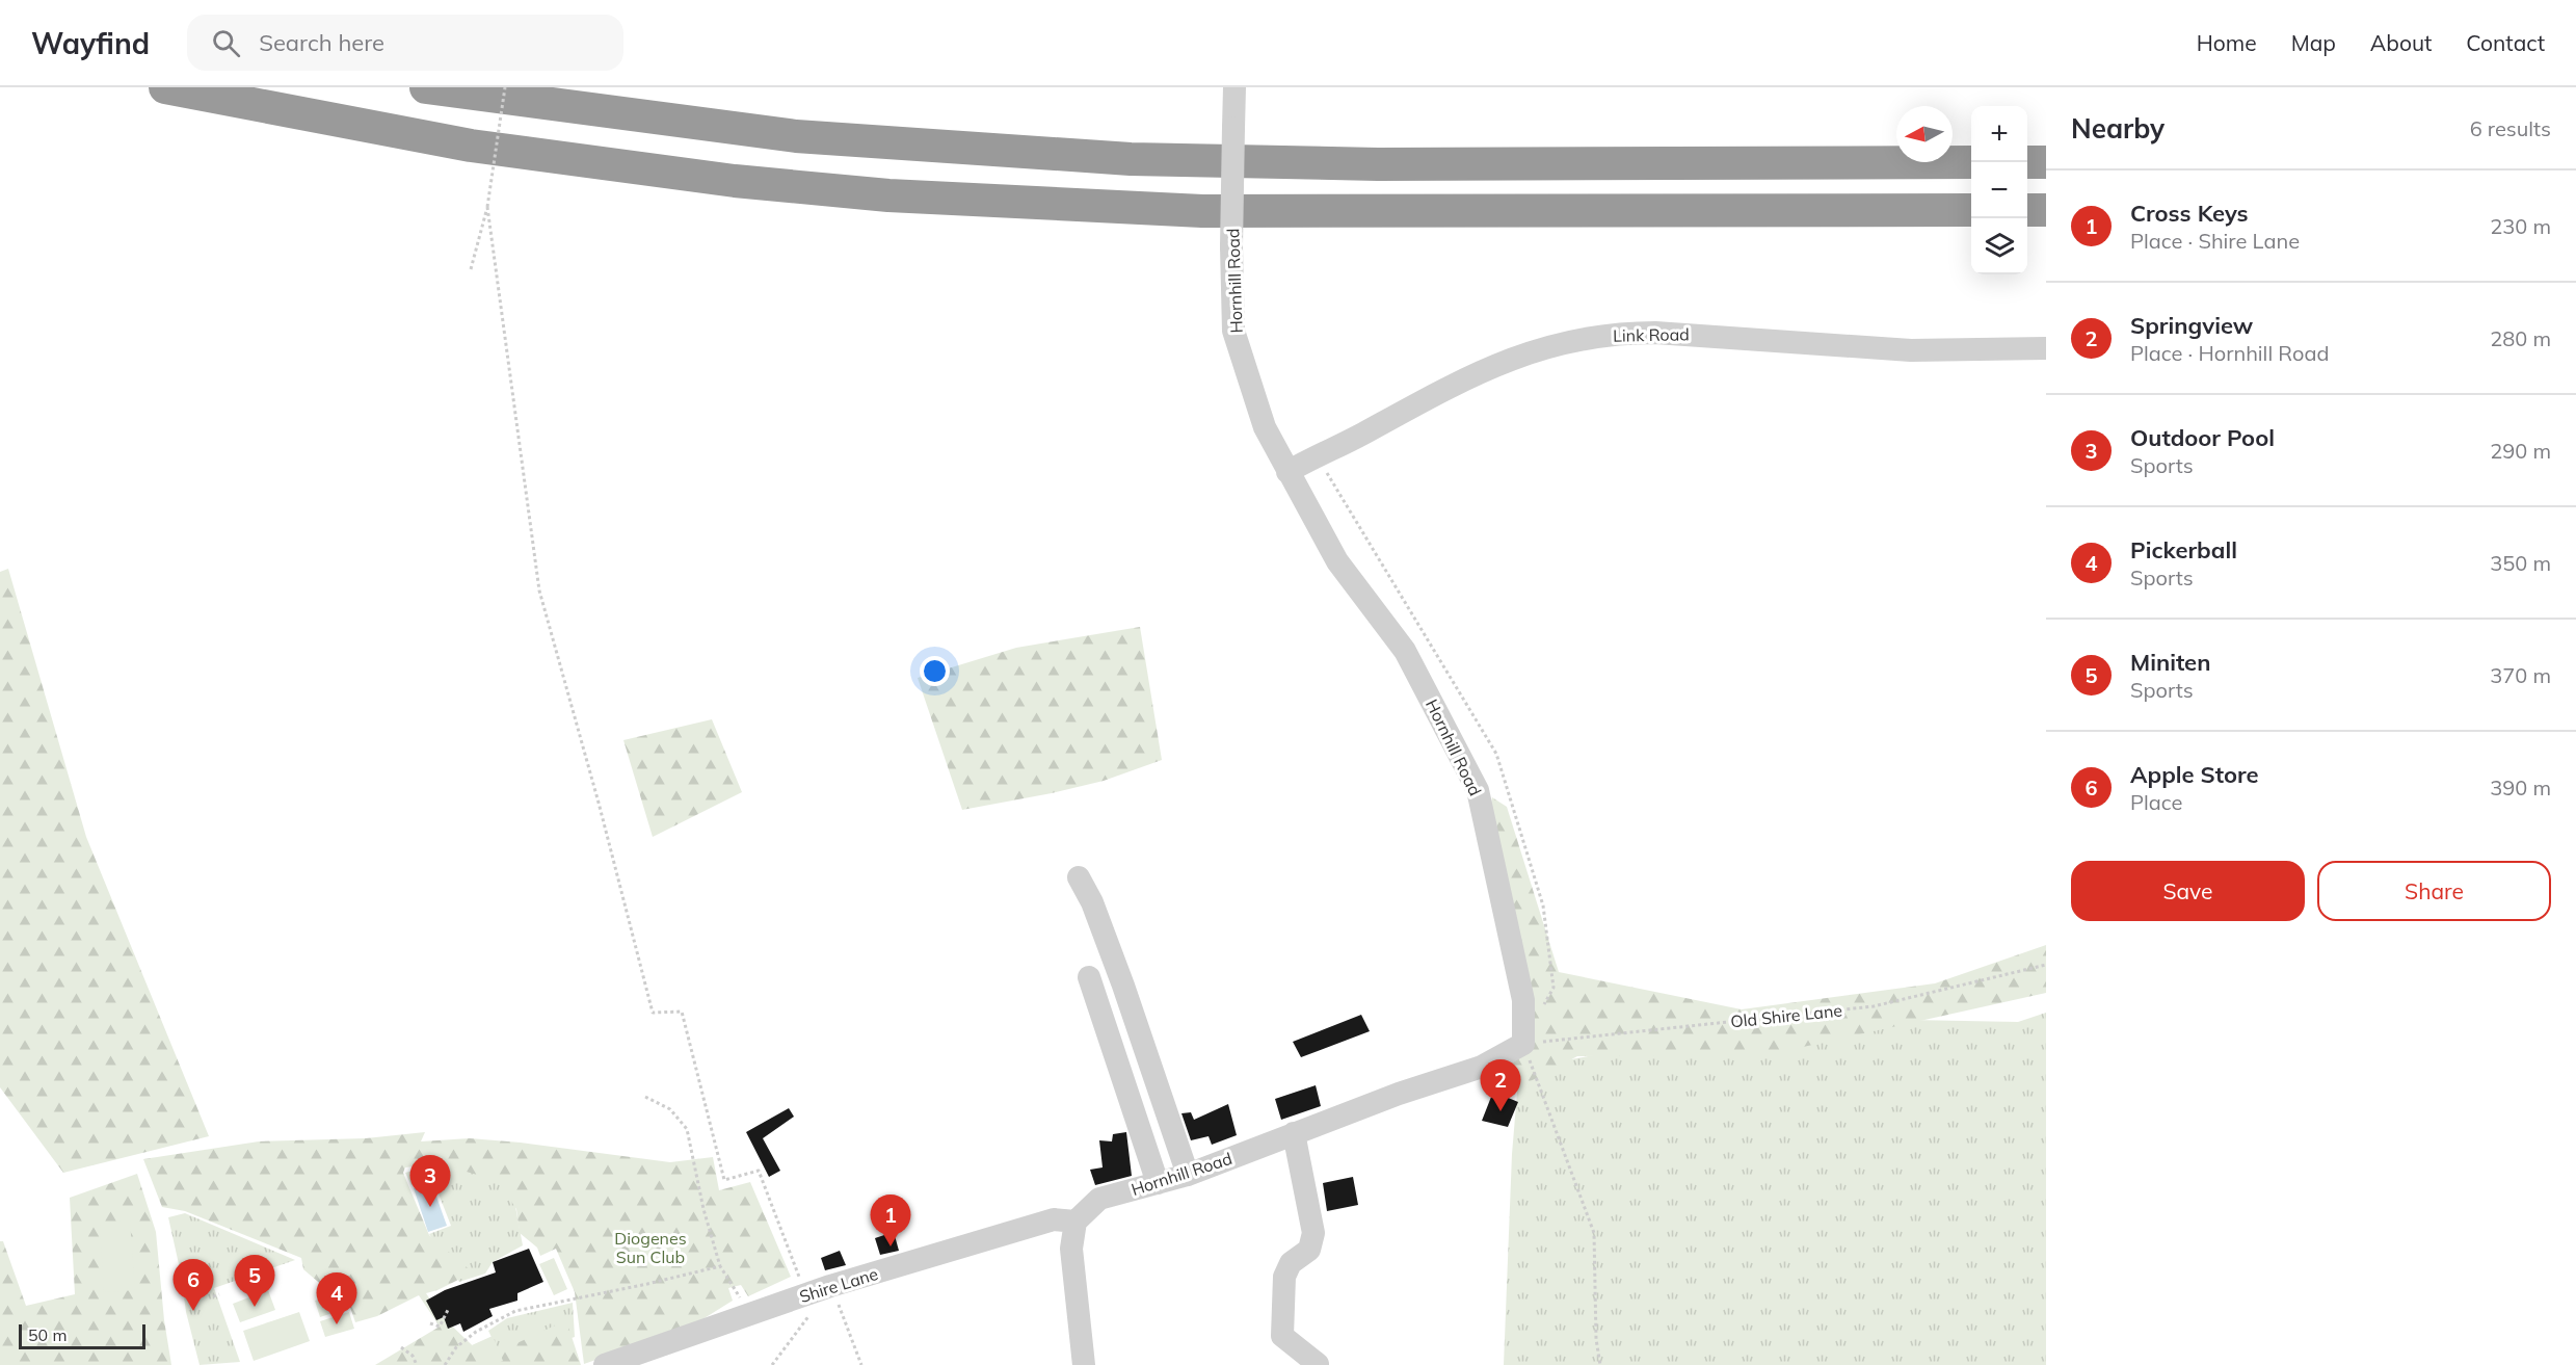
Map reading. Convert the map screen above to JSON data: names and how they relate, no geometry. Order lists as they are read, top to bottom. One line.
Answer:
{"streets":{"street":["Hornhill Road","Link Road","Shire Lane"],"path":["Old Shire Lane"]},"crossings":[["Hornhill Road","Link Road"],["Hornhill Road","Old Shire Lane"],["Hornhill Road","Shire Lane"]],"parks":["Diogenes Sun Club"],"scale_bar":"50 m","north":"left","page":{"header":"Wayfind","search":"Search here","nav":["Home","Map","About","Contact"],"heading":["Nearby","6 results"],"map_buttons":["+","−"],"list":[{"mark":"1","name":"Cross Keys","note":"Place · Shire Lane","value":"230 m"},{"mark":"2","name":"Springview","note":"Place · Hornhill Road","value":"280 m"},{"mark":"3","name":"Outdoor Pool","note":"Sports","value":"290 m"},{"mark":"4","name":"Pickerball","note":"Sports","value":"350 m"},{"mark":"5","name":"Miniten","note":"Sports","value":"370 m"},{"mark":"6","name":"Apple Store","note":"Place","value":"390 m"}],"buttons":["Save","Share"],"pins":["2","3","1","5","6","4"],"scale":"50 m"}}
